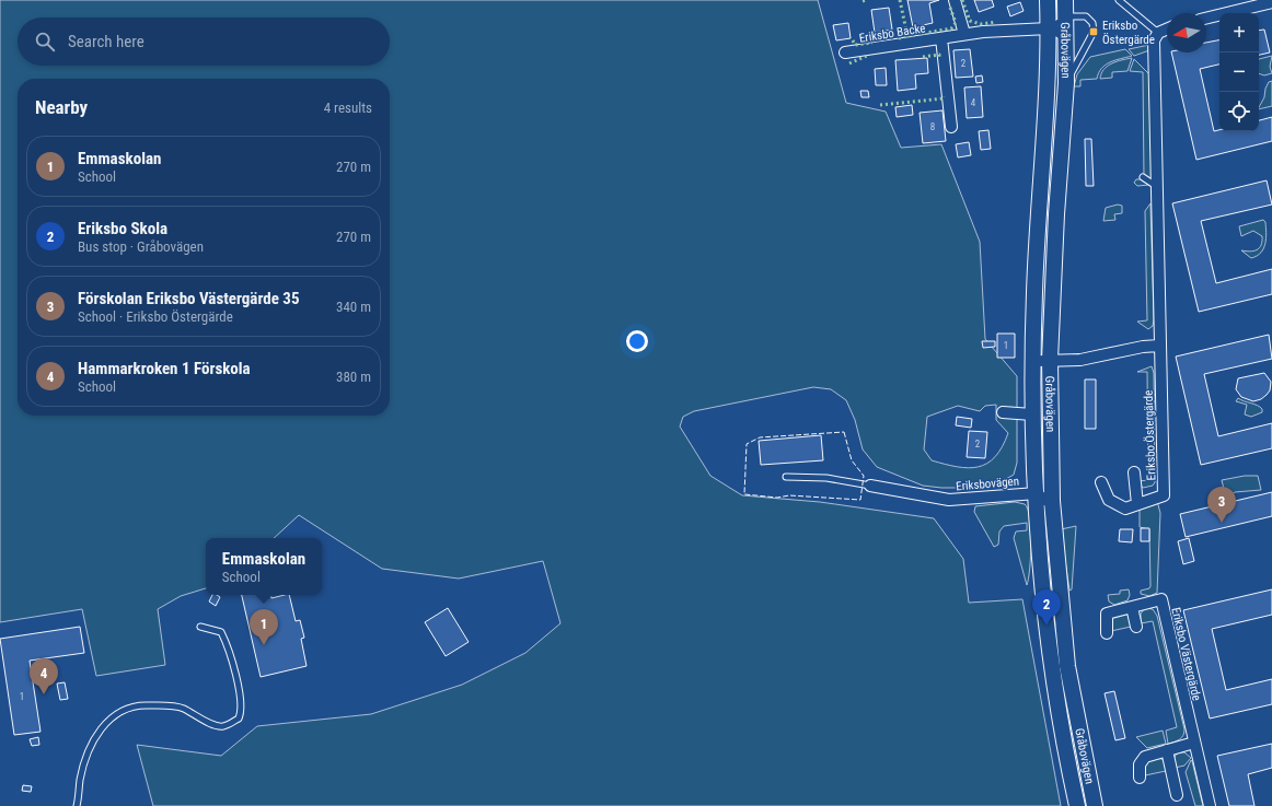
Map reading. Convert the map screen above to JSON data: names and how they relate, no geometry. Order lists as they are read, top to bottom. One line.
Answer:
{"streets":{"main road":["Gråbovägen"],"street":["Eriksbo Backe","Eriksbo Östergärde","Eriksbovägen","Eriksbo Västergärde"]},"crossings":[["Eriksbo Backe","Gråbovägen"],["Gråbovägen","Eriksbovägen"]],"places":{"transit":["Eriksbo Östergärde"]},"house_numbers":["2","4","8","1","2","1"],"north":"left","page":{"map_buttons":["+","−"],"search":"Search here","heading":["Nearby","4 results"],"list":[{"mark":"1","name":"Emmaskolan","note":"School","value":"270 m"},{"mark":"2","name":"Eriksbo Skola","note":"Bus stop · Gråbovägen","value":"270 m"},{"mark":"3","name":"Förskolan Eriksbo Västergärde 35","note":"School · Eriksbo Östergärde","value":"340 m"},{"mark":"4","name":"Hammarkroken 1 Förskola","note":"School","value":"380 m"}],"pins":["3","2","1","4"],"popup":["Emmaskolan","School"]}}
